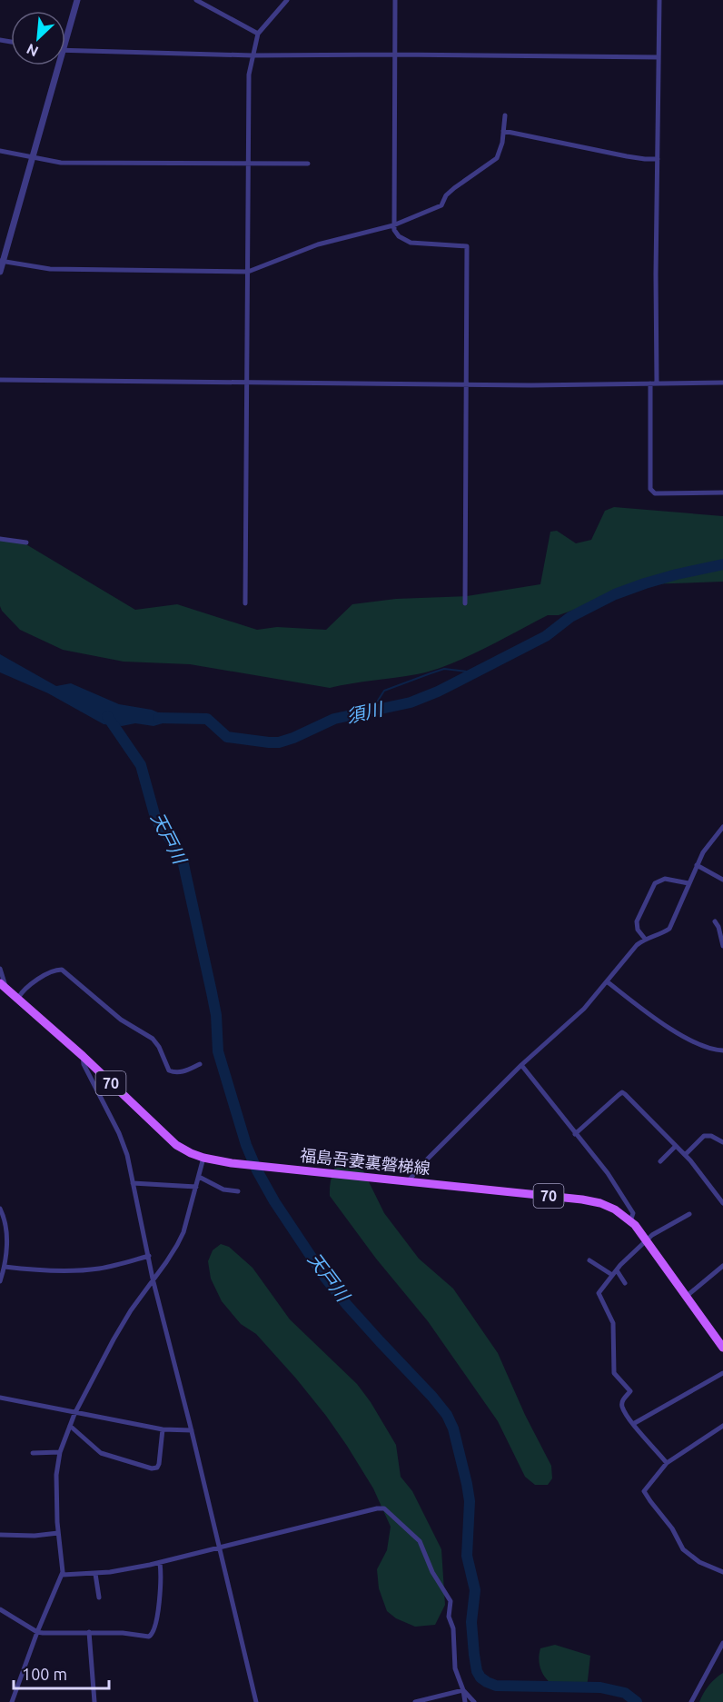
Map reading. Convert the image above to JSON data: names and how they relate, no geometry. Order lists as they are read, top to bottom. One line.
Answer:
{"streets":{"main road":["70","福島吾妻裏磐梯線"]},"water":["須川","天戸川"],"scale_bar":"100 m","north":"bottom left"}
